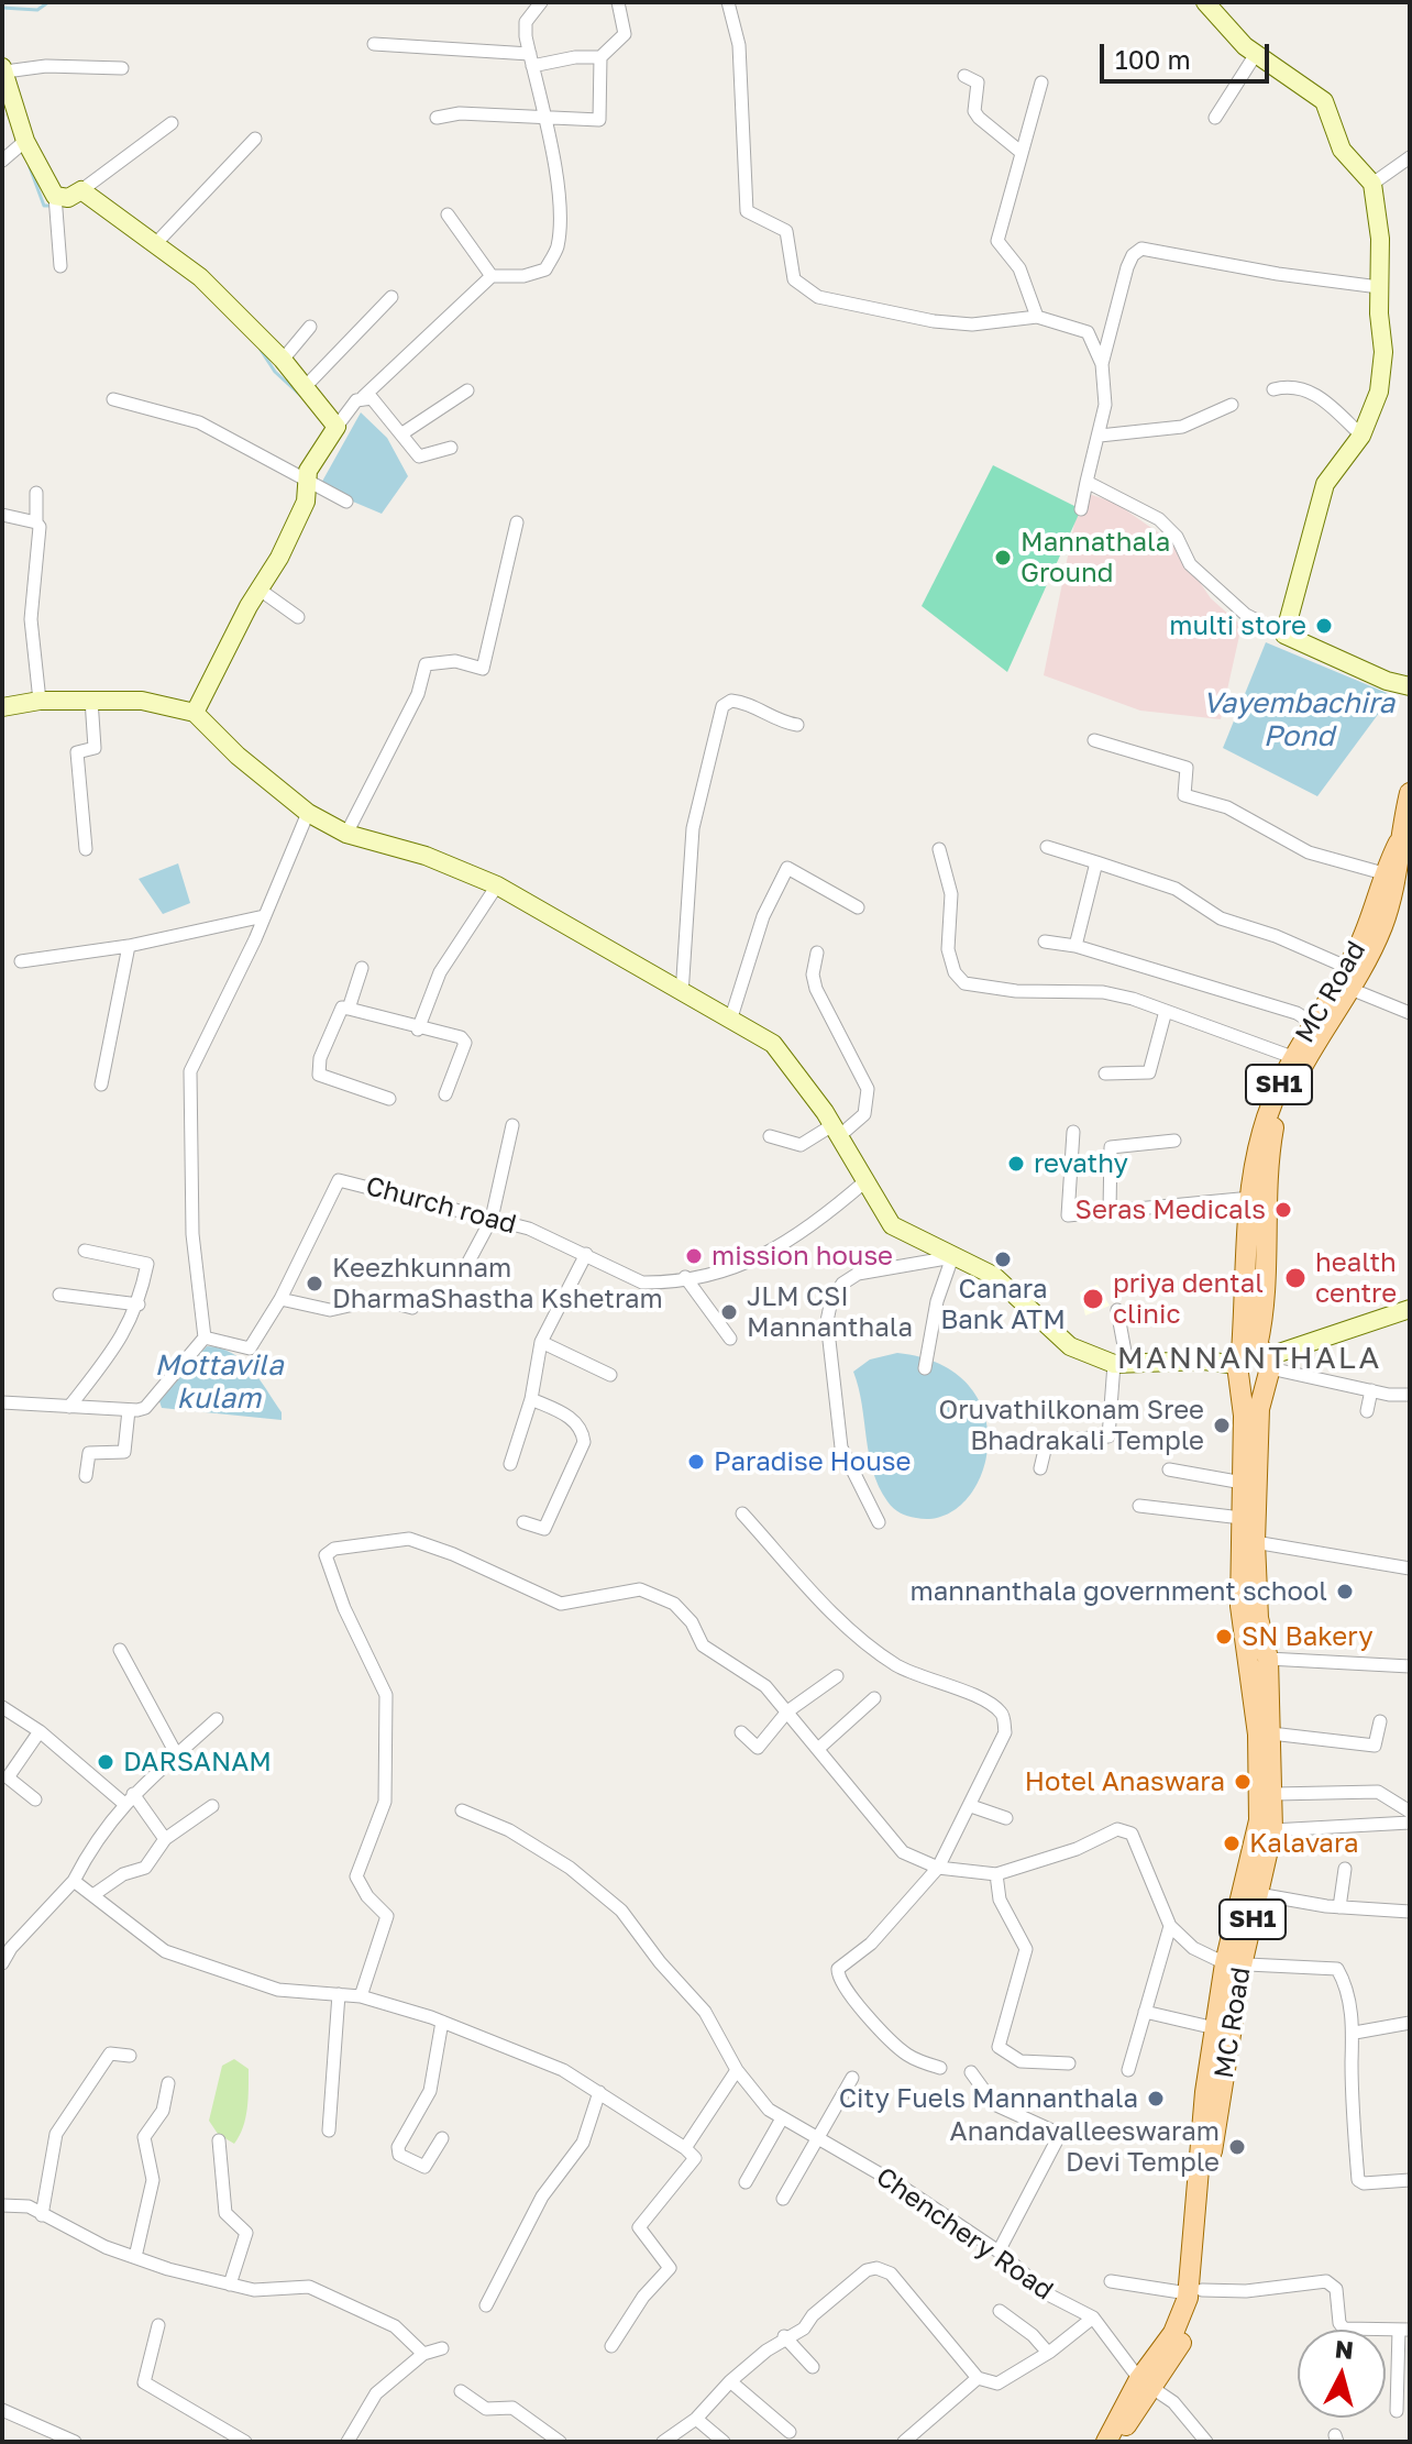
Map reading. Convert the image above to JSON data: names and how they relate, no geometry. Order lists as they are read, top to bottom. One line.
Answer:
{"streets":{"main road":["MC Road","SH1"],"street":["Church road","Chenchery Road"]},"crossings":[["MC Road","Chenchery Road"]],"districts":["MANNANTHALA"],"water":["Vayembachira Pond","Mottavila kulam"],"places":["Mannathala Ground","multi store","revathy","Seras Medicals","mission house","Canara Bank ATM","health centre","Keezhkunnam DharmaShastha Kshetram","priya dental clinic","JLM CSI Mannanthala","Oruvathilkonam Sree Bhadrakali Temple","Paradise House","mannanthala government school","SN Bakery","DARSANAM","Hotel Anaswara","Kalavara","City Fuels Mannanthala","Anandavalleeswaram Devi Temple"],"scale_bar":"100 m","north":"top"}
